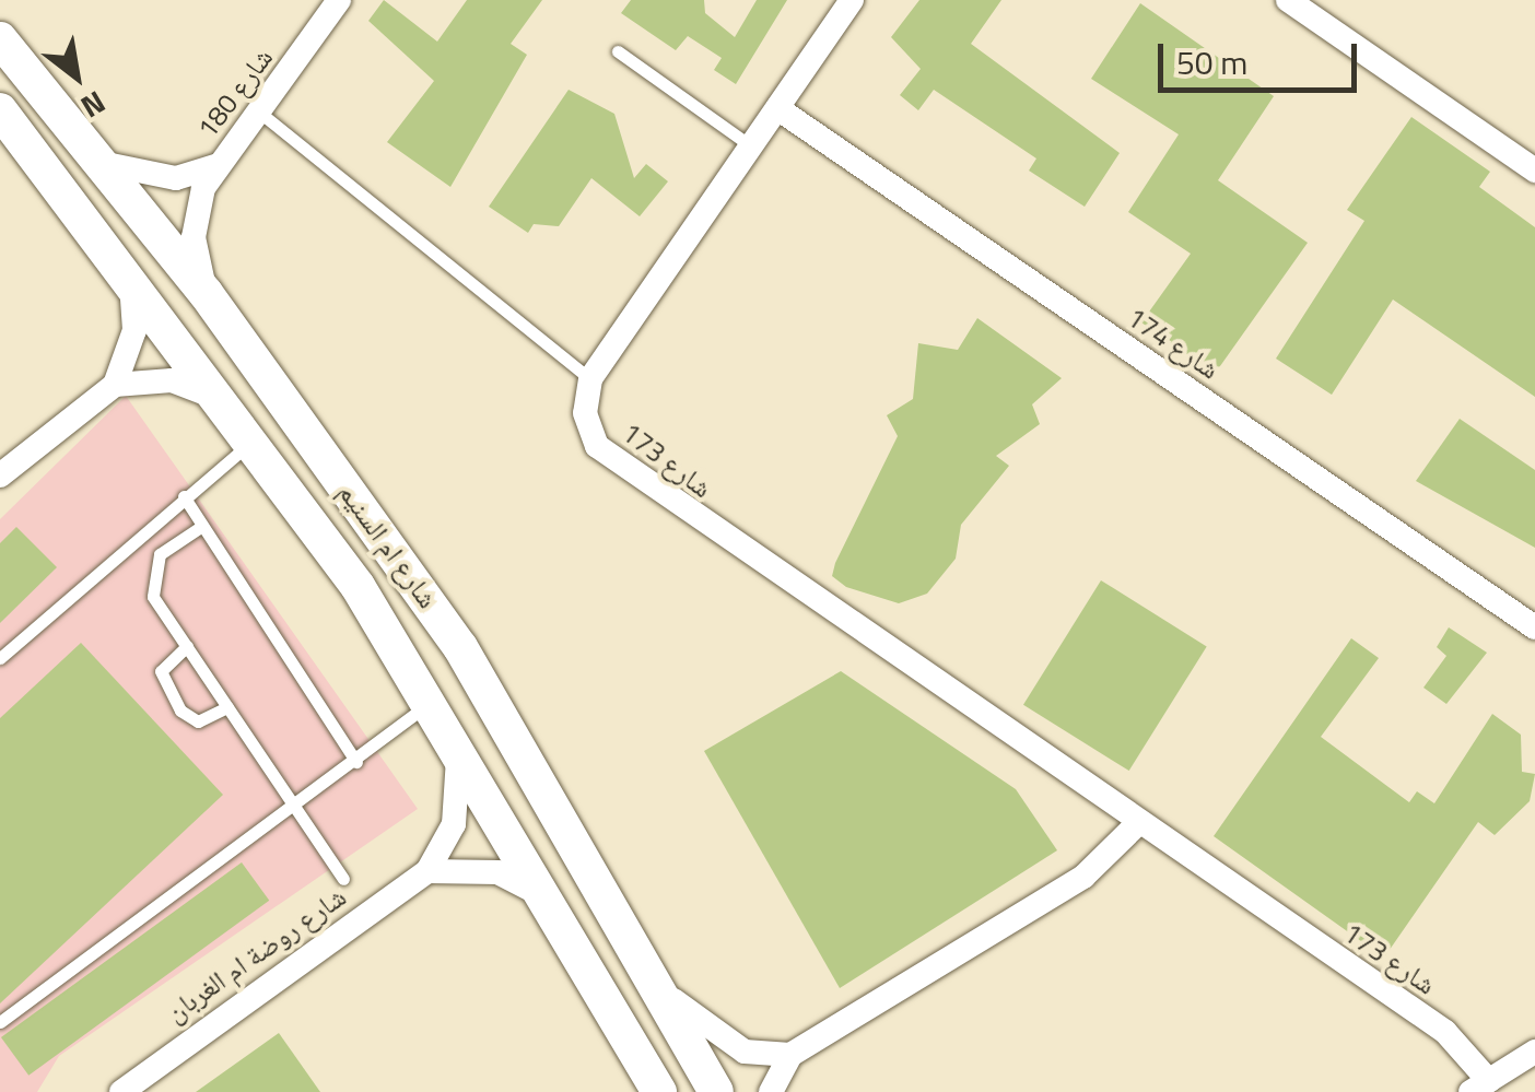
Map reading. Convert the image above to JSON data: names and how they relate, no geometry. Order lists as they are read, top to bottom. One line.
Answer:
{"streets":{"main road":["شارع ام السنيم"],"street":["شارع 180","شارع 174","شارع 173","شارع روضة ام الغربان"]},"crossings":[["شارع 180","شارع ام السنيم"],["شارع ام السنيم","شارع روضة ام الغربان"]],"scale_bar":"50 m","north":"bottom right"}
